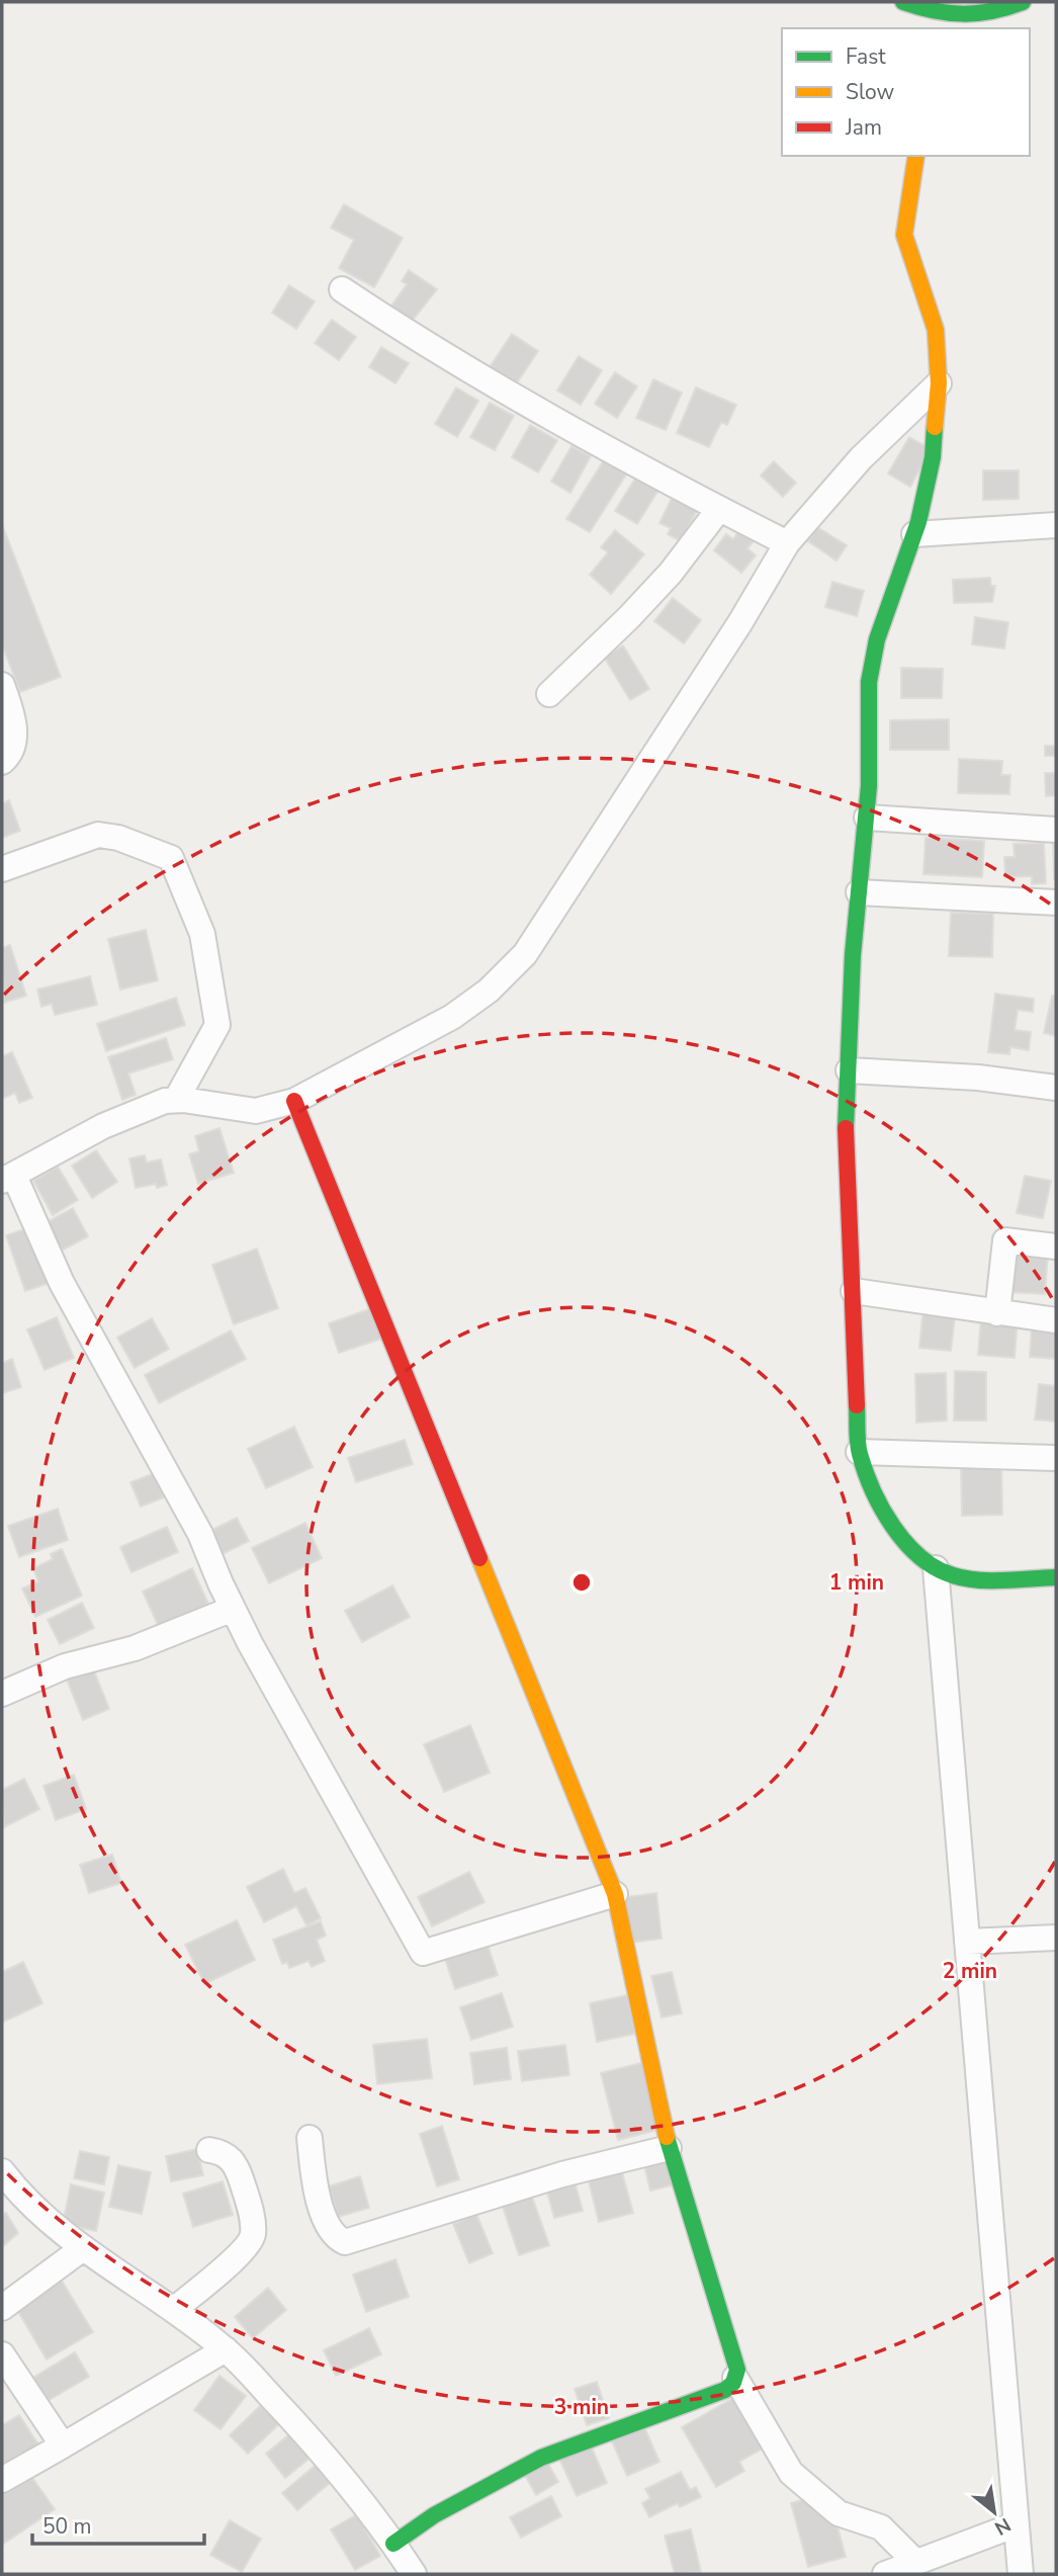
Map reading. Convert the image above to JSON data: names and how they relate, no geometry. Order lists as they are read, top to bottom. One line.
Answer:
{"legend":["Fast","Slow","Jam"],"scale_bar":"50 m","north":"bottom right","rings":["1 min","2 min","3 min"]}
